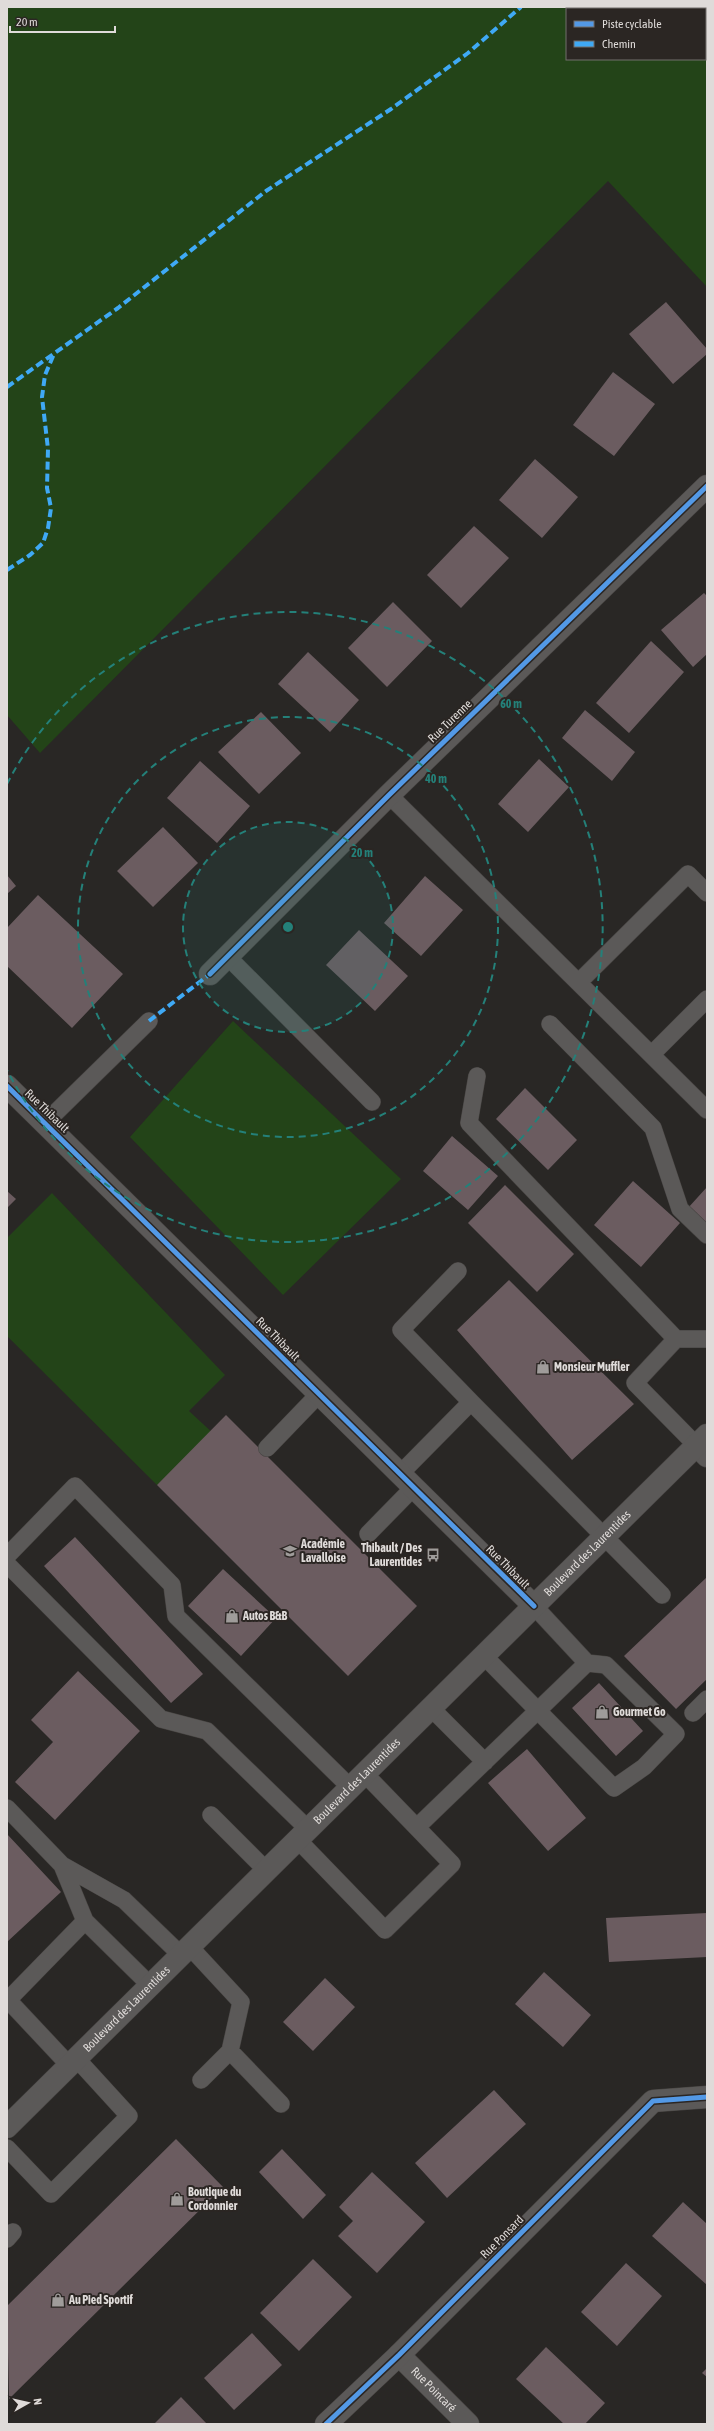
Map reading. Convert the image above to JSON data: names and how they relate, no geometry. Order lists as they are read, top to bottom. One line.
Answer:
{"streets":{"street":["Rue Turenne","Rue Thibault","Boulevard des Laurentides","Rue Ponsard","Rue Poincaré"]},"crossings":[["Rue Thibault","Boulevard des Laurentides"],["Rue Ponsard","Rue Poincaré"]],"places":{"shop":["Monsieur Muffler","Autos B&B","Gourmet Go","Boutique du Cordonnier","Au Pied Sportif"],"school or university":["Académie Lavalloise"],"bus stop":["Thibault / Des Laurentides"]},"legend":["Piste cyclable","Chemin"],"scale_bar":"20 m","north":"right","rings":["60 m","40 m","20 m"]}
